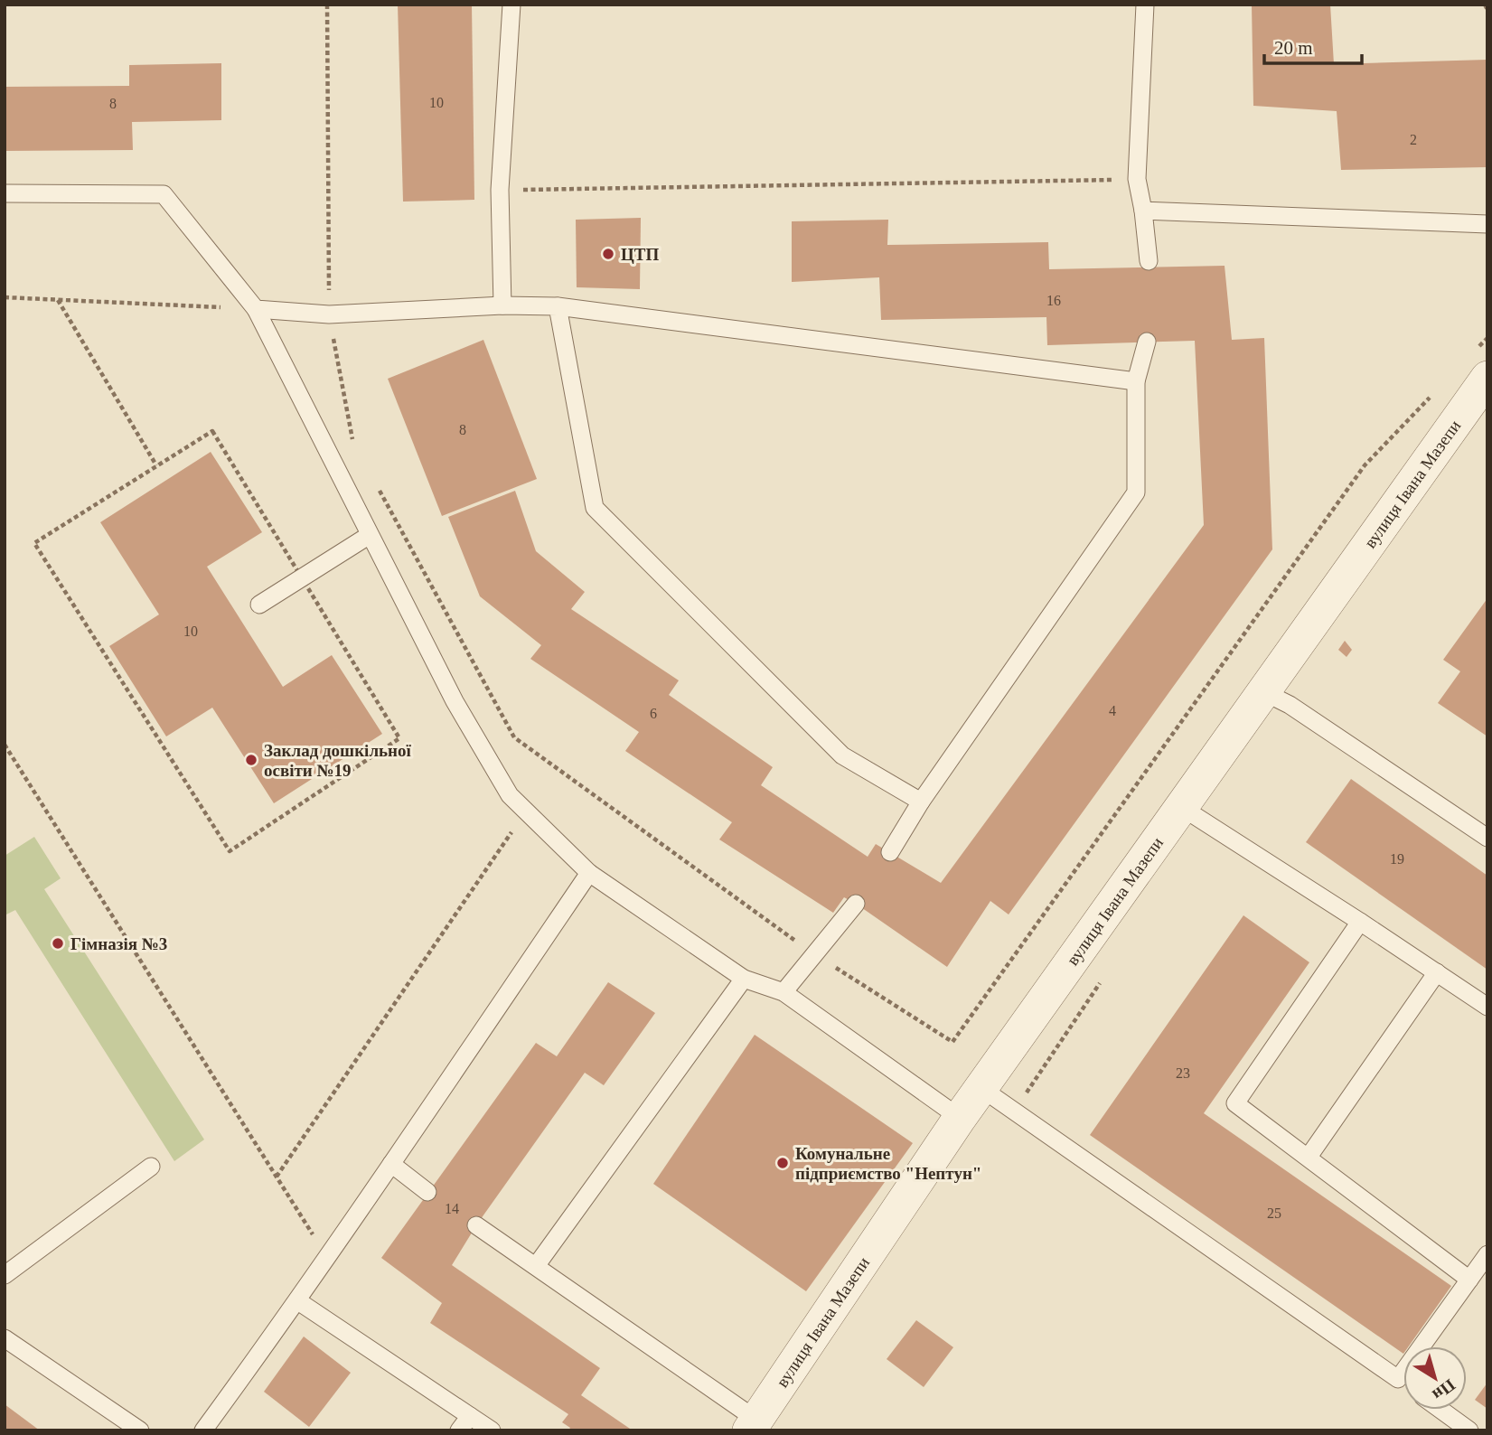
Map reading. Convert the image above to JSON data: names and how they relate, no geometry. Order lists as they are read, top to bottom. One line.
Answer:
{"streets":{"street":["вулиця Івана Мазепи"]},"places":["ЦТП","Заклад дошкільної освіти №19","Гімназія №3","Комунальне підприємство \"Нептун\""],"house_numbers":["10","8","2","16","8","10","4","6","19","23","14","25"],"scale_bar":"20 m","north":"bottom right"}
